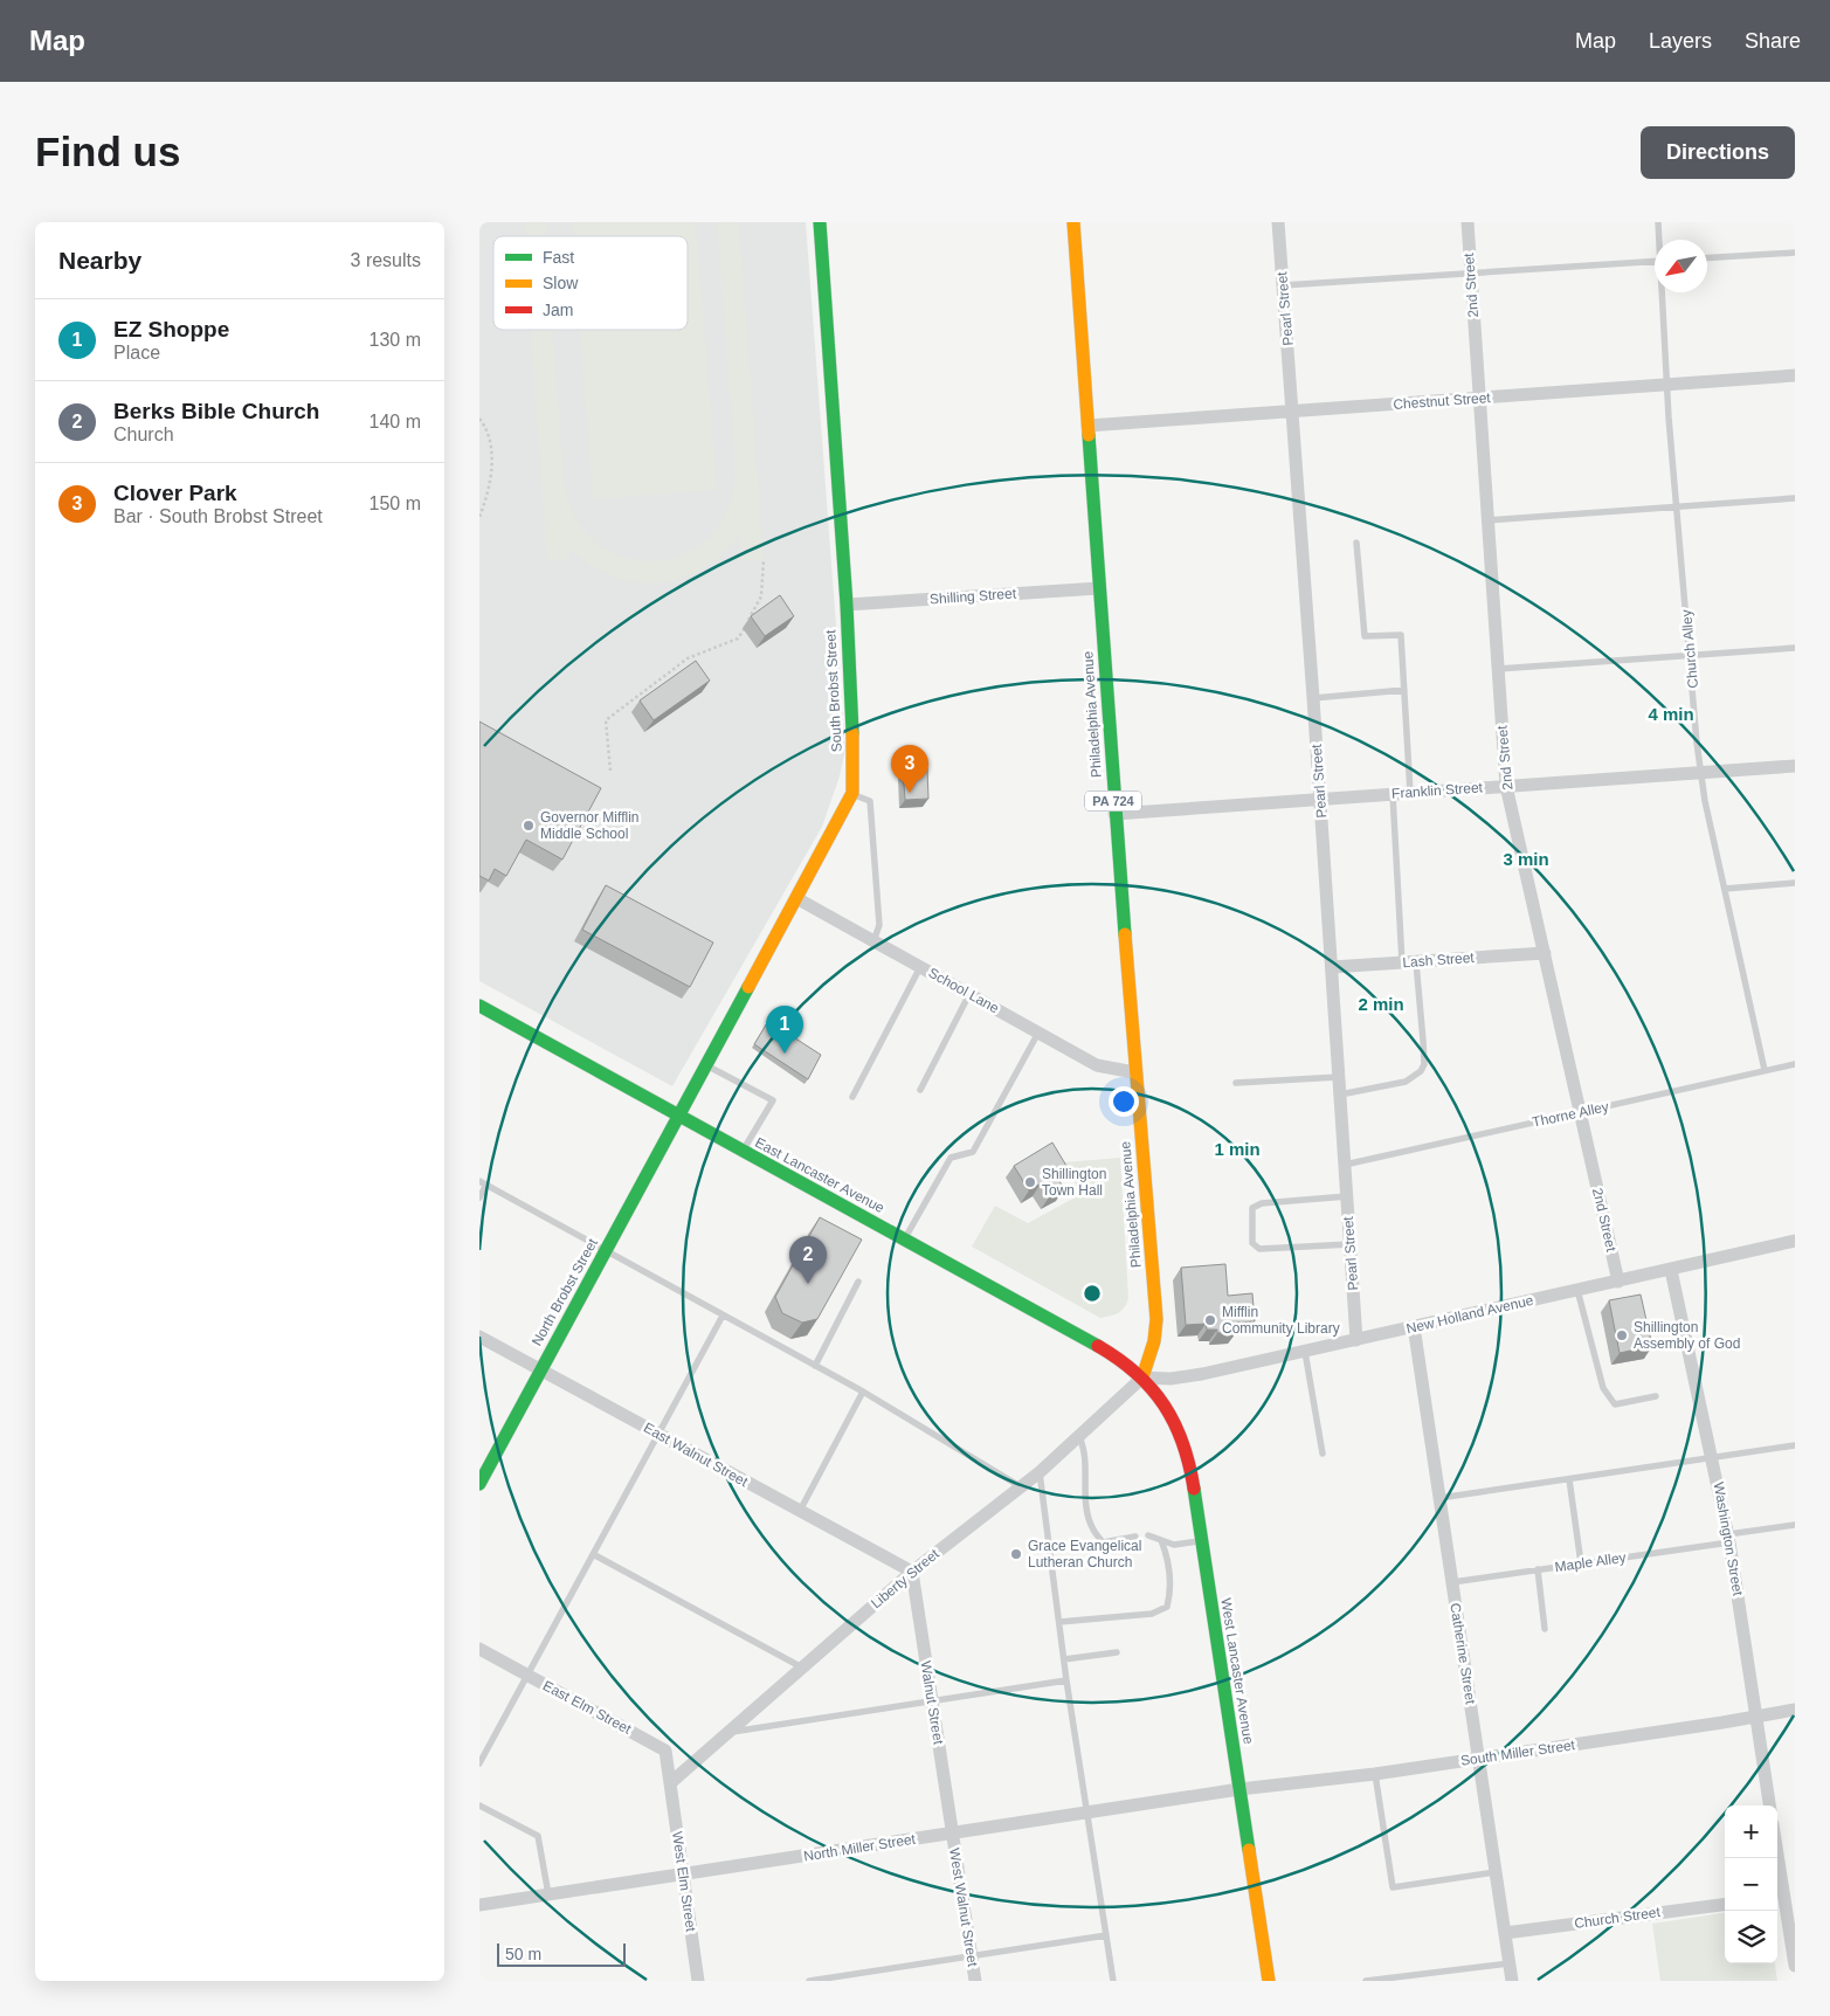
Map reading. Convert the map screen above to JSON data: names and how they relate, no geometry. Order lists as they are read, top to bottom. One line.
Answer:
{"streets":{"main road":["South Brobst Street","Philadelphia Avenue","PA 724","East Lancaster Avenue","North Brobst Street","West Lancaster Avenue"],"street":["2nd Street","Pearl Street","Chestnut Street","Shilling Street","Franklin Street","Lash Street","School Lane","New Holland Avenue","East Walnut Street","Washington Street","Liberty Street","Catherine Street","Walnut Street","East Elm Street","South Miller Street","North Miller Street","West Elm Street","West Walnut Street","Church Street"],"lane":["Church Alley","Thorne Alley","Maple Alley"]},"crossings":[["2nd Street","Chestnut Street"],["2nd Street","Franklin Street"],["2nd Street","Lash Street"],["2nd Street","Thorne Alley"],["2nd Street","New Holland Avenue"],["Pearl Street","Chestnut Street"],["Pearl Street","Franklin Street"],["Pearl Street","Lash Street"],["Pearl Street","Thorne Alley"],["Pearl Street","New Holland Avenue"],["Chestnut Street","Church Alley"],["Chestnut Street","Philadelphia Avenue"],["Shilling Street","South Brobst Street"],["Shilling Street","Philadelphia Avenue"],["Church Alley","Franklin Street"],["Church Alley","Thorne Alley"],["South Brobst Street","School Lane"],["South Brobst Street","East Lancaster Avenue"],["South Brobst Street","North Brobst Street"],["Philadelphia Avenue","Franklin Street"],["Philadelphia Avenue","School Lane"],["Philadelphia Avenue","East Lancaster Avenue"],["Philadelphia Avenue","New Holland Avenue"],["Philadelphia Avenue","Liberty Street"],["Philadelphia Avenue","West Lancaster Avenue"],["East Lancaster Avenue","North Brobst Street"],["East Lancaster Avenue","New Holland Avenue"],["East Lancaster Avenue","Liberty Street"],["East Lancaster Avenue","West Lancaster Avenue"],["North Brobst Street","East Walnut Street"],["New Holland Avenue","Washington Street"],["New Holland Avenue","Liberty Street"],["New Holland Avenue","Catherine Street"],["New Holland Avenue","West Lancaster Avenue"],["East Walnut Street","Liberty Street"],["East Walnut Street","Walnut Street"],["Washington Street","Maple Alley"],["Washington Street","South Miller Street"],["Maple Alley","Catherine Street"],["Liberty Street","West Lancaster Avenue"],["Liberty Street","Walnut Street"],["Liberty Street","East Elm Street"],["Liberty Street","West Elm Street"],["Catherine Street","South Miller Street"],["Catherine Street","Church Street"],["West Lancaster Avenue","South Miller Street"],["West Lancaster Avenue","North Miller Street"],["Walnut Street","North Miller Street"],["Walnut Street","West Walnut Street"],["East Elm Street","West Elm Street"],["South Miller Street","North Miller Street"],["North Miller Street","West Elm Street"],["North Miller Street","West Walnut Street"]],"places":["Governor Mifflin Middle School","Shillington Town Hall","Mifflin Community Library","Shillington Assembly of God","Grace Evangelical Lutheran Church"],"legend":["Fast","Slow","Jam"],"scale_bar":"50 m","north":"bottom left","page":{"header":"Map","nav":["Map","Layers","Share"],"buttons":"Directions","title":"Find us","heading":["Nearby","3 results"],"list":[{"mark":"1","name":"EZ Shoppe","note":"Place","value":"130 m"},{"mark":"2","name":"Berks Bible Church","note":"Church","value":"140 m"},{"mark":"3","name":"Clover Park","note":"Bar · South Brobst Street","value":"150 m"}],"pins":["3","1","2"],"map_buttons":["+","−"],"scale":"50 m"},"rings":["4 min","3 min","2 min","1 min"]}
